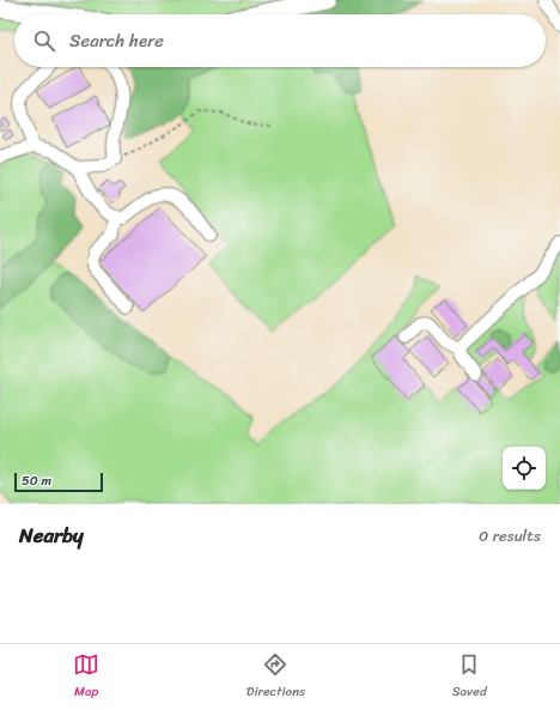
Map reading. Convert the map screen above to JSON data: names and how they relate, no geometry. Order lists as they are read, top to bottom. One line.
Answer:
{"scale_bar":"50 m","page":{"search":"Search here","scale":"50 m","heading":["Nearby","0 results"],"nav":["Map","Directions","Saved"]}}
